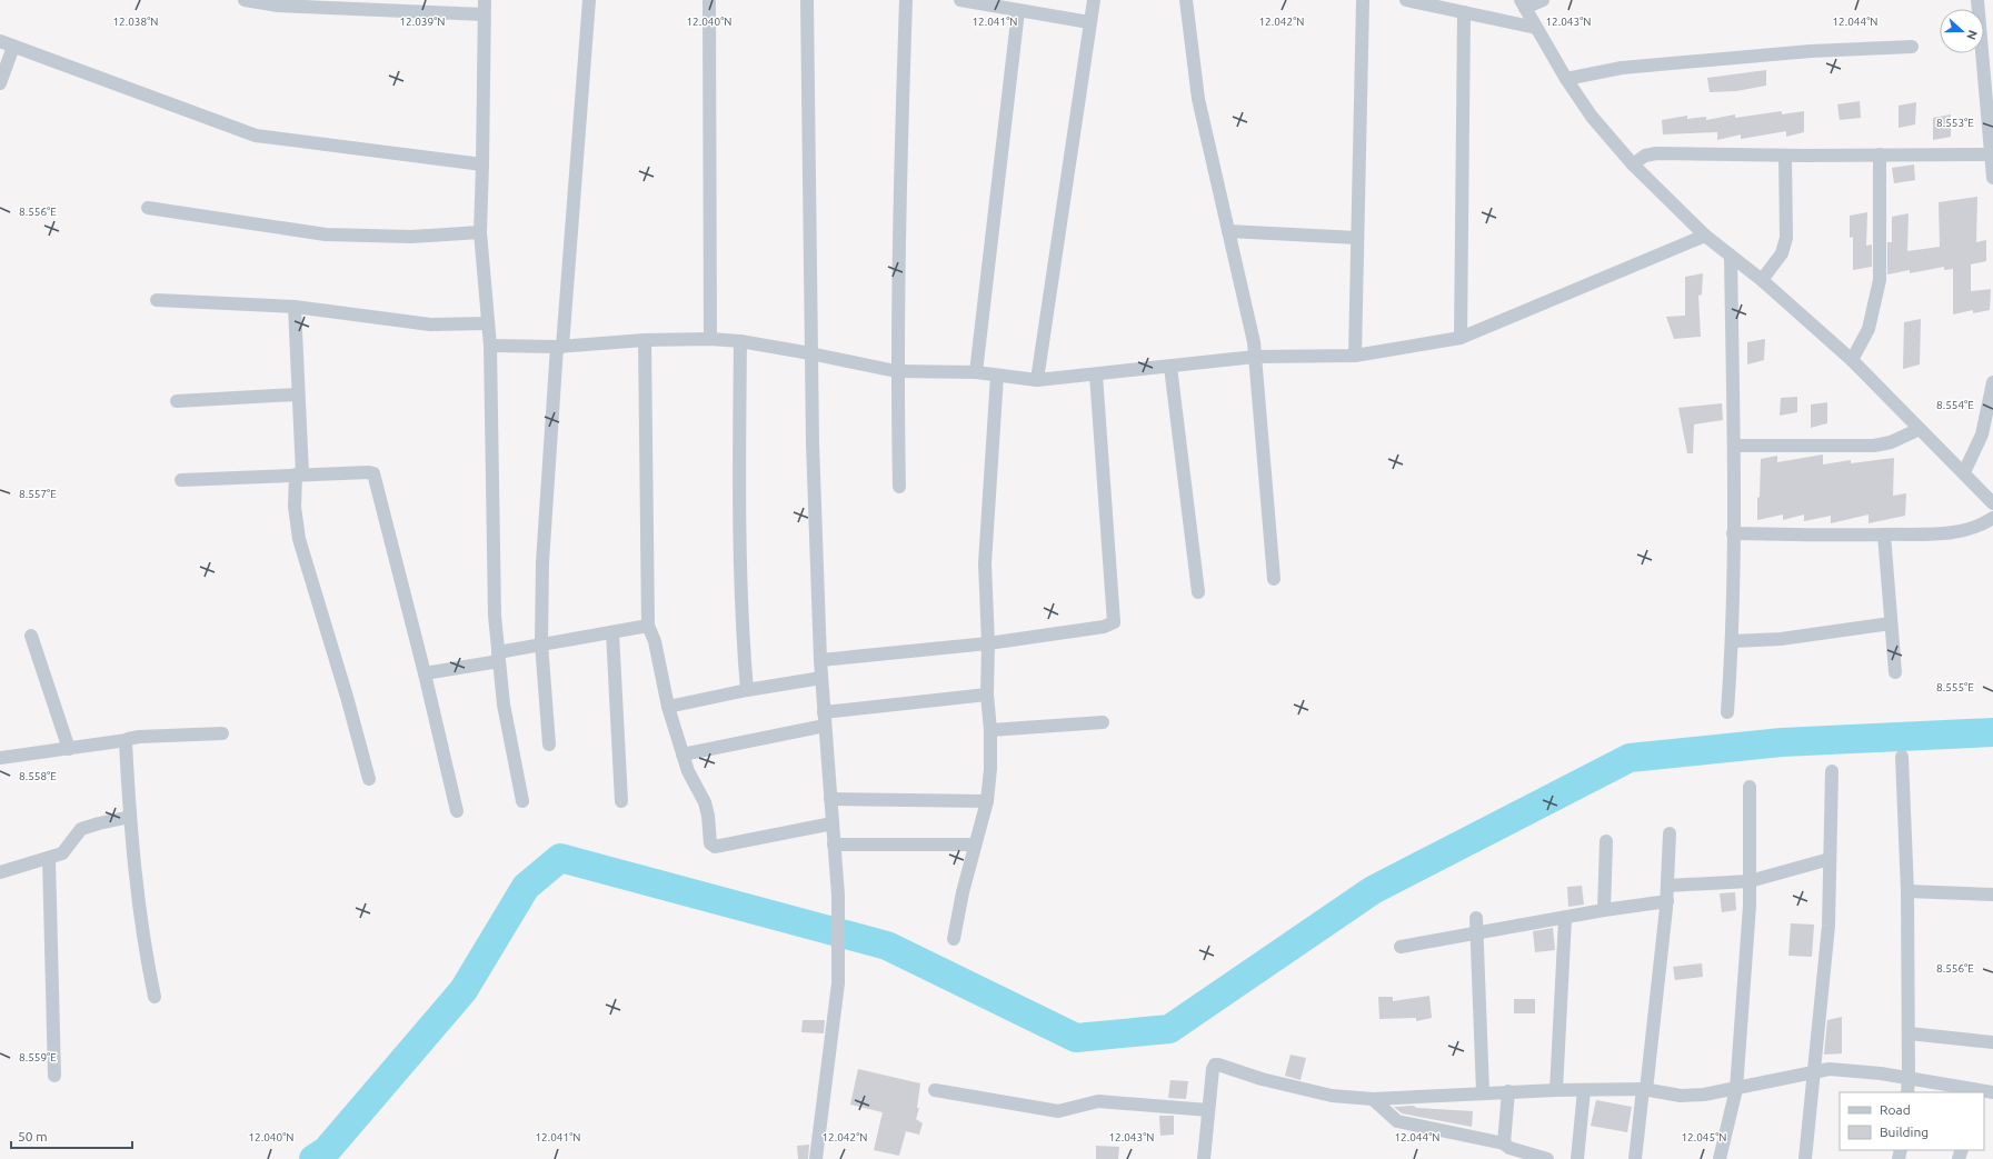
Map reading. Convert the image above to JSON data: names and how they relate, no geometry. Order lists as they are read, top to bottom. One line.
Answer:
{"legend":["Road","Building"],"scale_bar":"50 m","north":"right","coordinates":["12.038°N","12.039°N","12.040°N","12.041°N","12.042°N","12.043°N","12.044°N","8.553°E","8.556°E","8.554°E","8.557°E","8.555°E","8.558°E","8.559°E","12.045°N"]}
